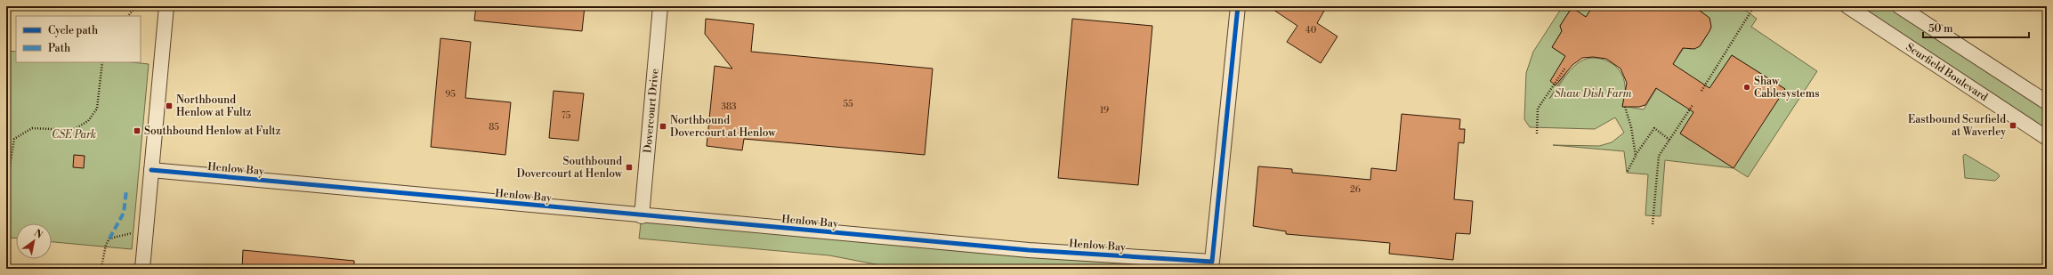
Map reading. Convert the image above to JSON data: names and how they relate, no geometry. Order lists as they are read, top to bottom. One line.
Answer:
{"streets":{"street":["Scurfield Boulevard","Dovercourt Drive","Henlow Bay"]},"crossings":[["Dovercourt Drive","Henlow Bay"]],"parks":["Shaw Dish Farm","CSE Park"],"places":{"other":["Shaw Cablesystems"],"transit":["Northbound Henlow at Fultz","Eastbound Scurfield at Waverley","Northbound Dovercourt at Henlow","Southbound Henlow at Fultz","Southbound Dovercourt at Henlow"]},"house_numbers":["40","95","55","383","19","75","85","26"],"legend":["Cycle path","Path"],"scale_bar":"50 m","north":"top right"}
